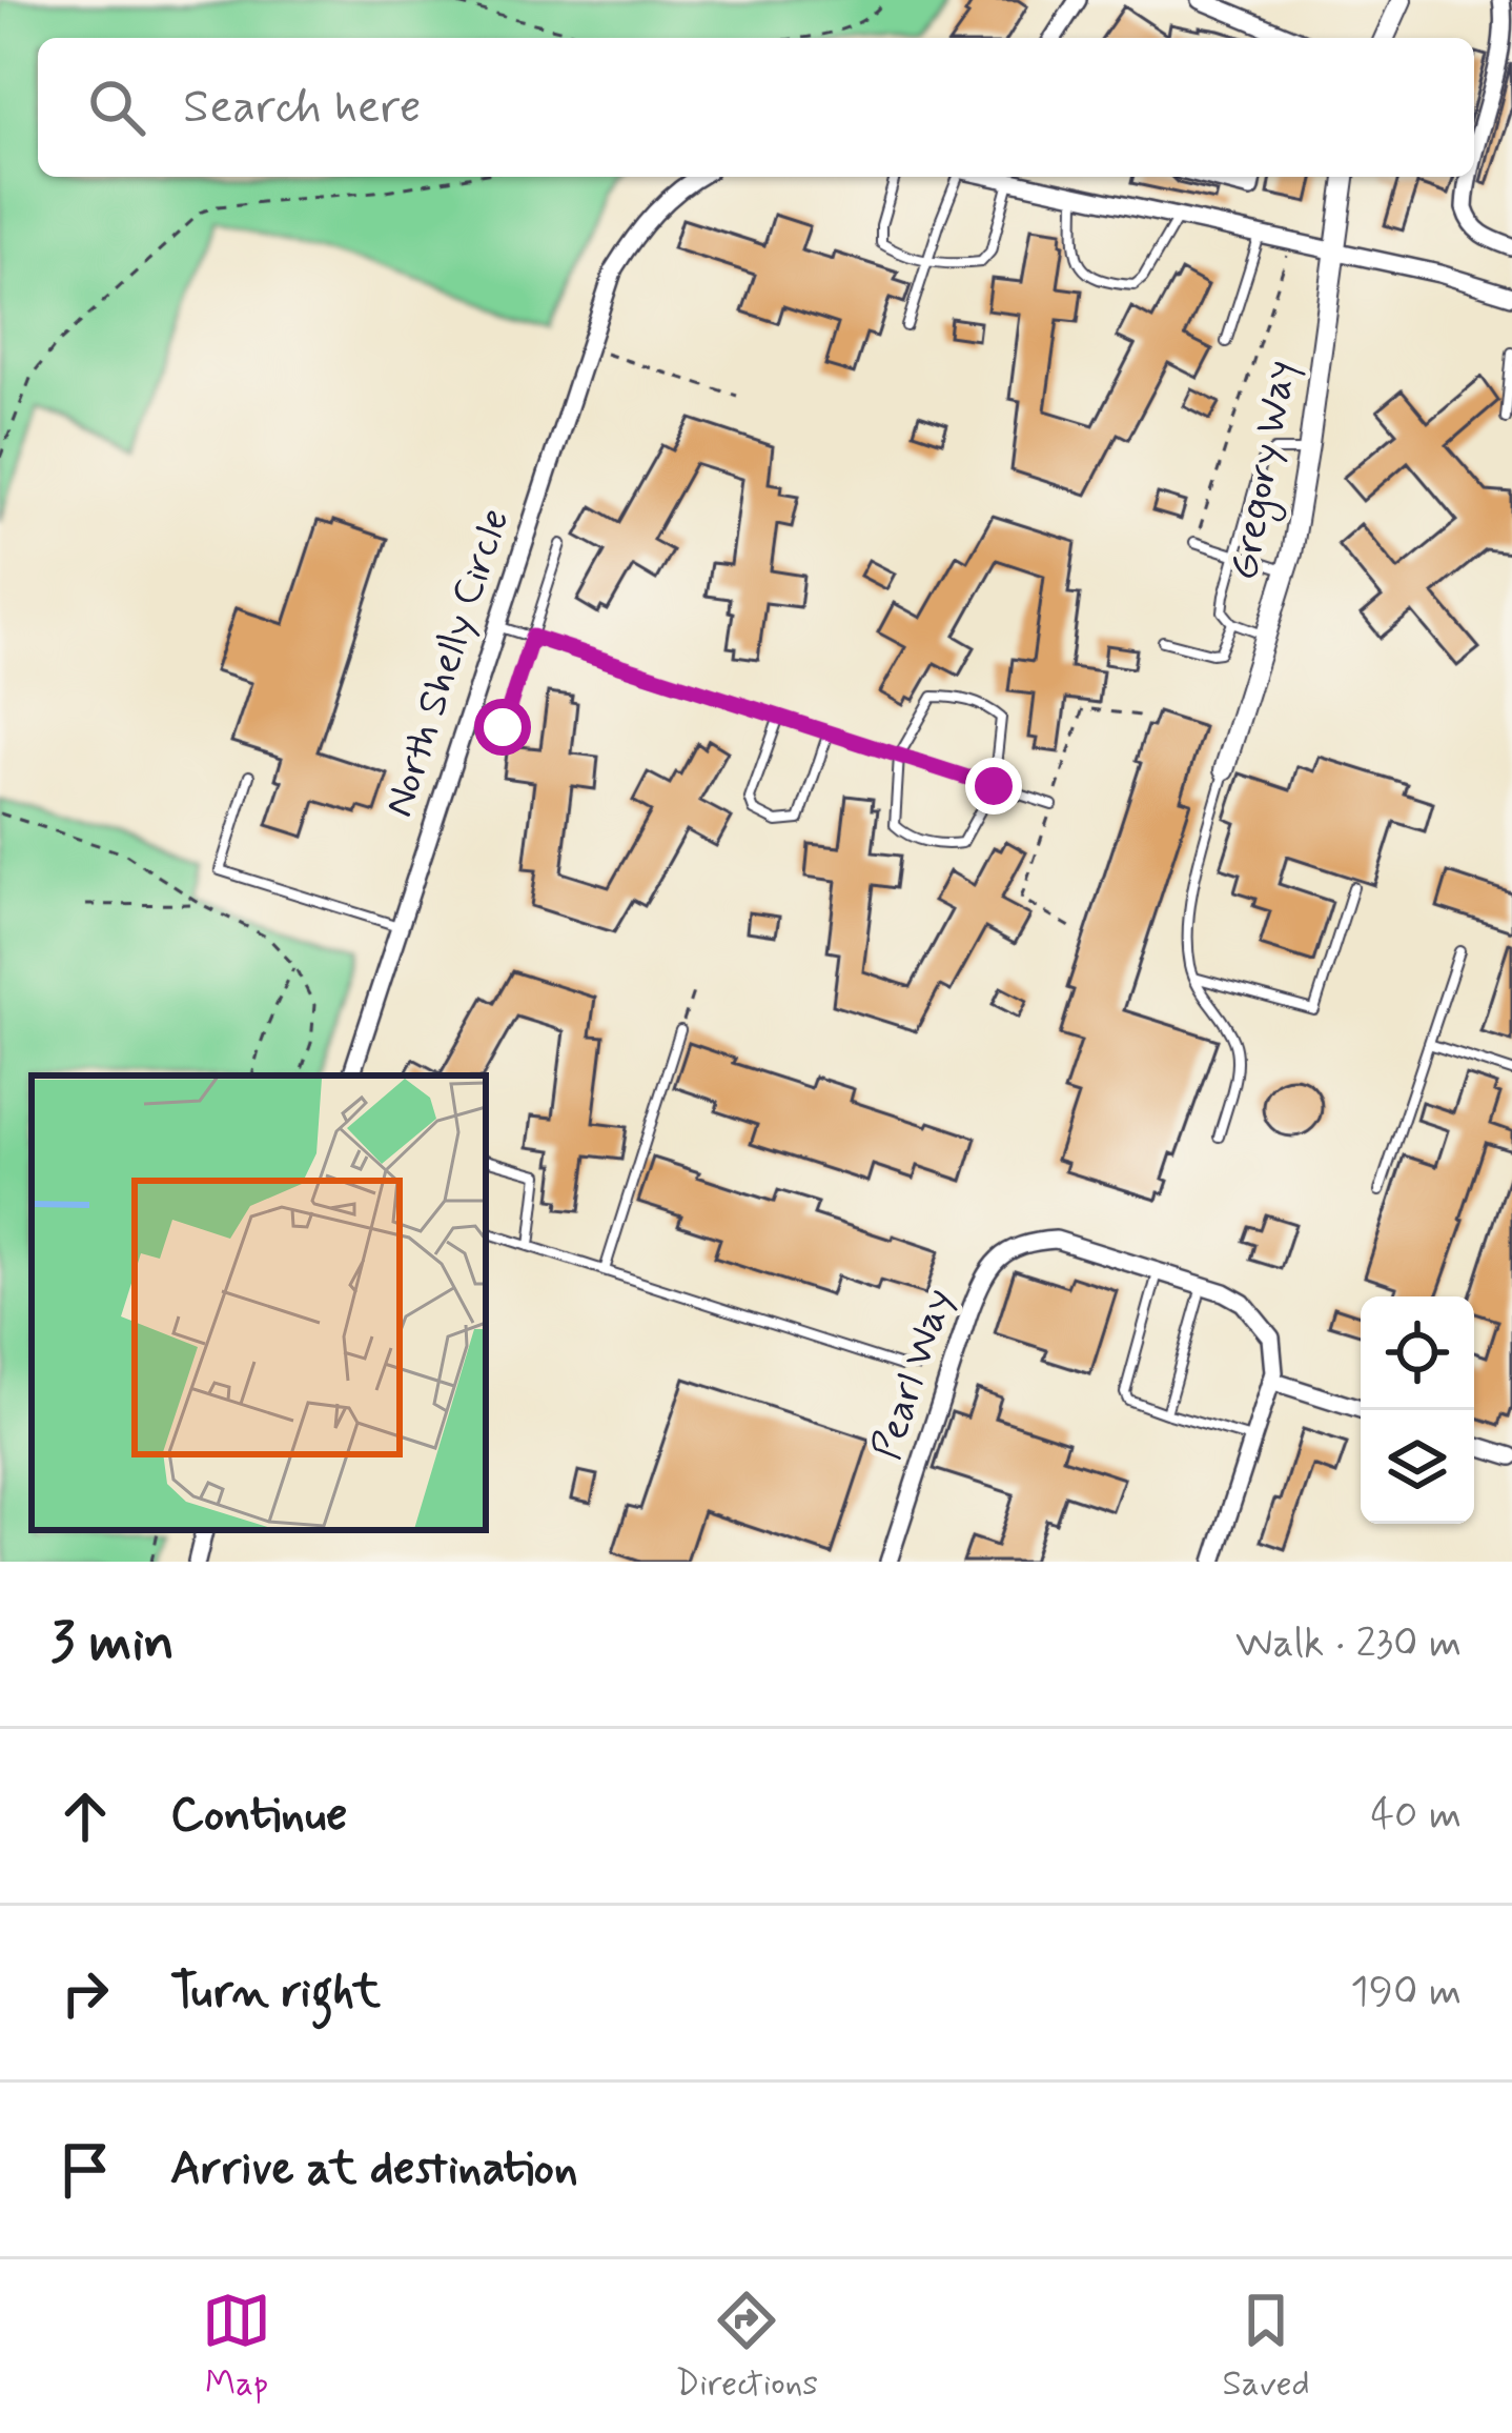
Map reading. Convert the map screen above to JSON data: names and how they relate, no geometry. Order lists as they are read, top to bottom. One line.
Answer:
{"streets":{"street":["Gregory Way","North Shelly Circle","Pearl Way"]},"page":{"search":"Search here","heading":["3 min","Walk · 230 m"],"list":[["Continue","40 m"],["Turn right","190 m"],"Arrive at destination"],"nav":["Map","Directions","Saved"]}}
